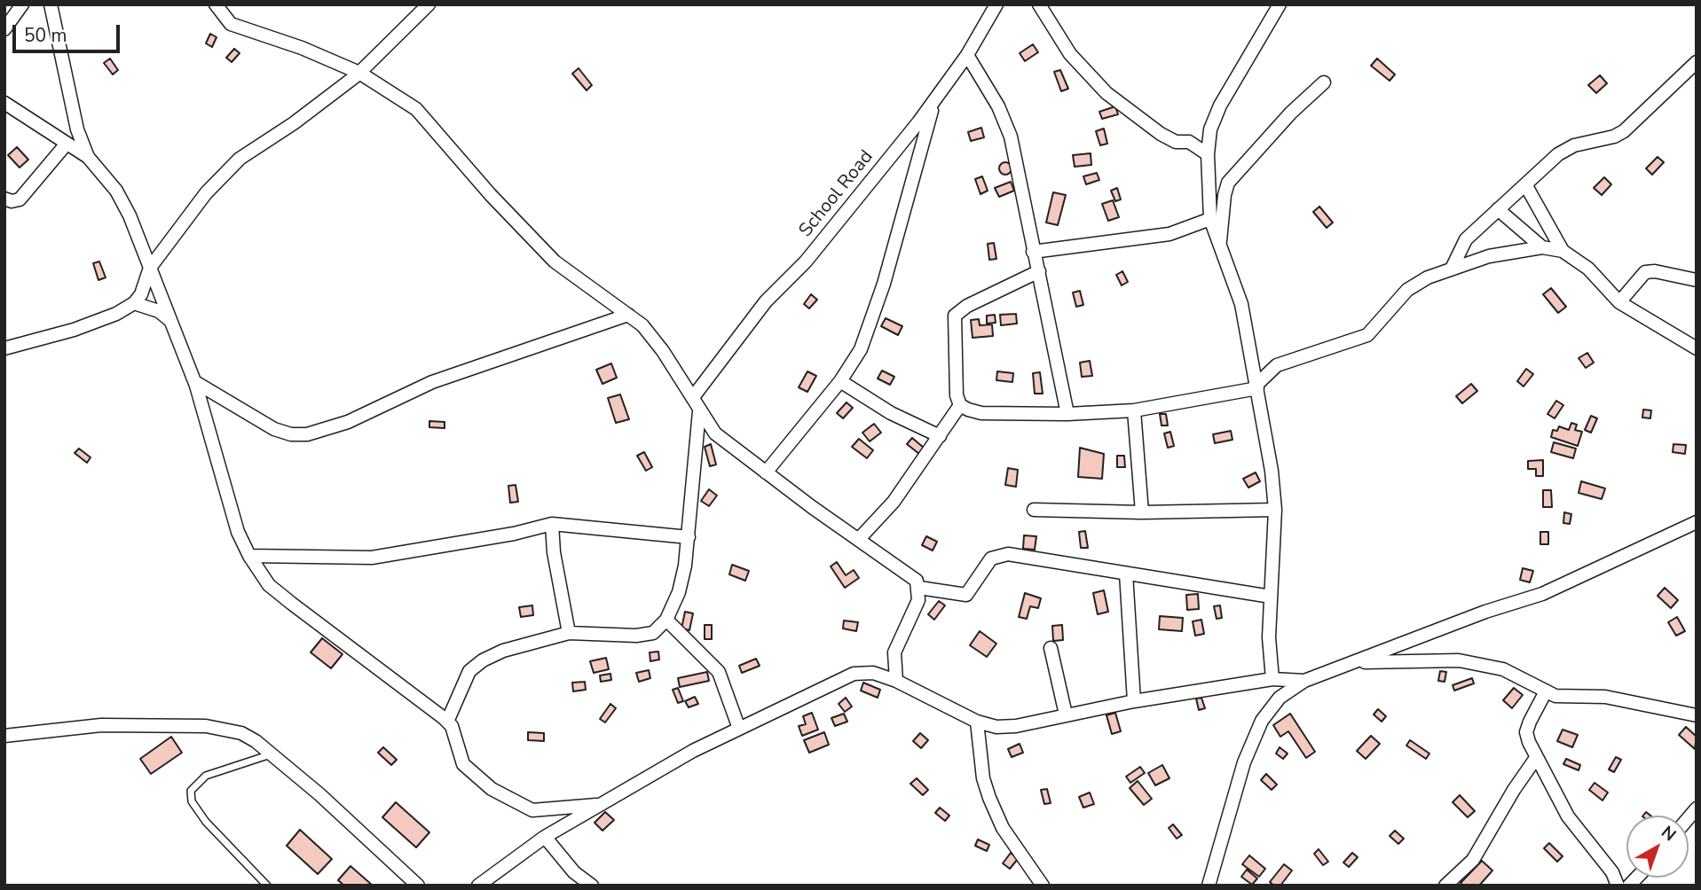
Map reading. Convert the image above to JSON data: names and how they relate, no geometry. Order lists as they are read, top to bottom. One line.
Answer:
{"streets":{"street":["School Road"]},"scale_bar":"50 m","north":"top right"}
